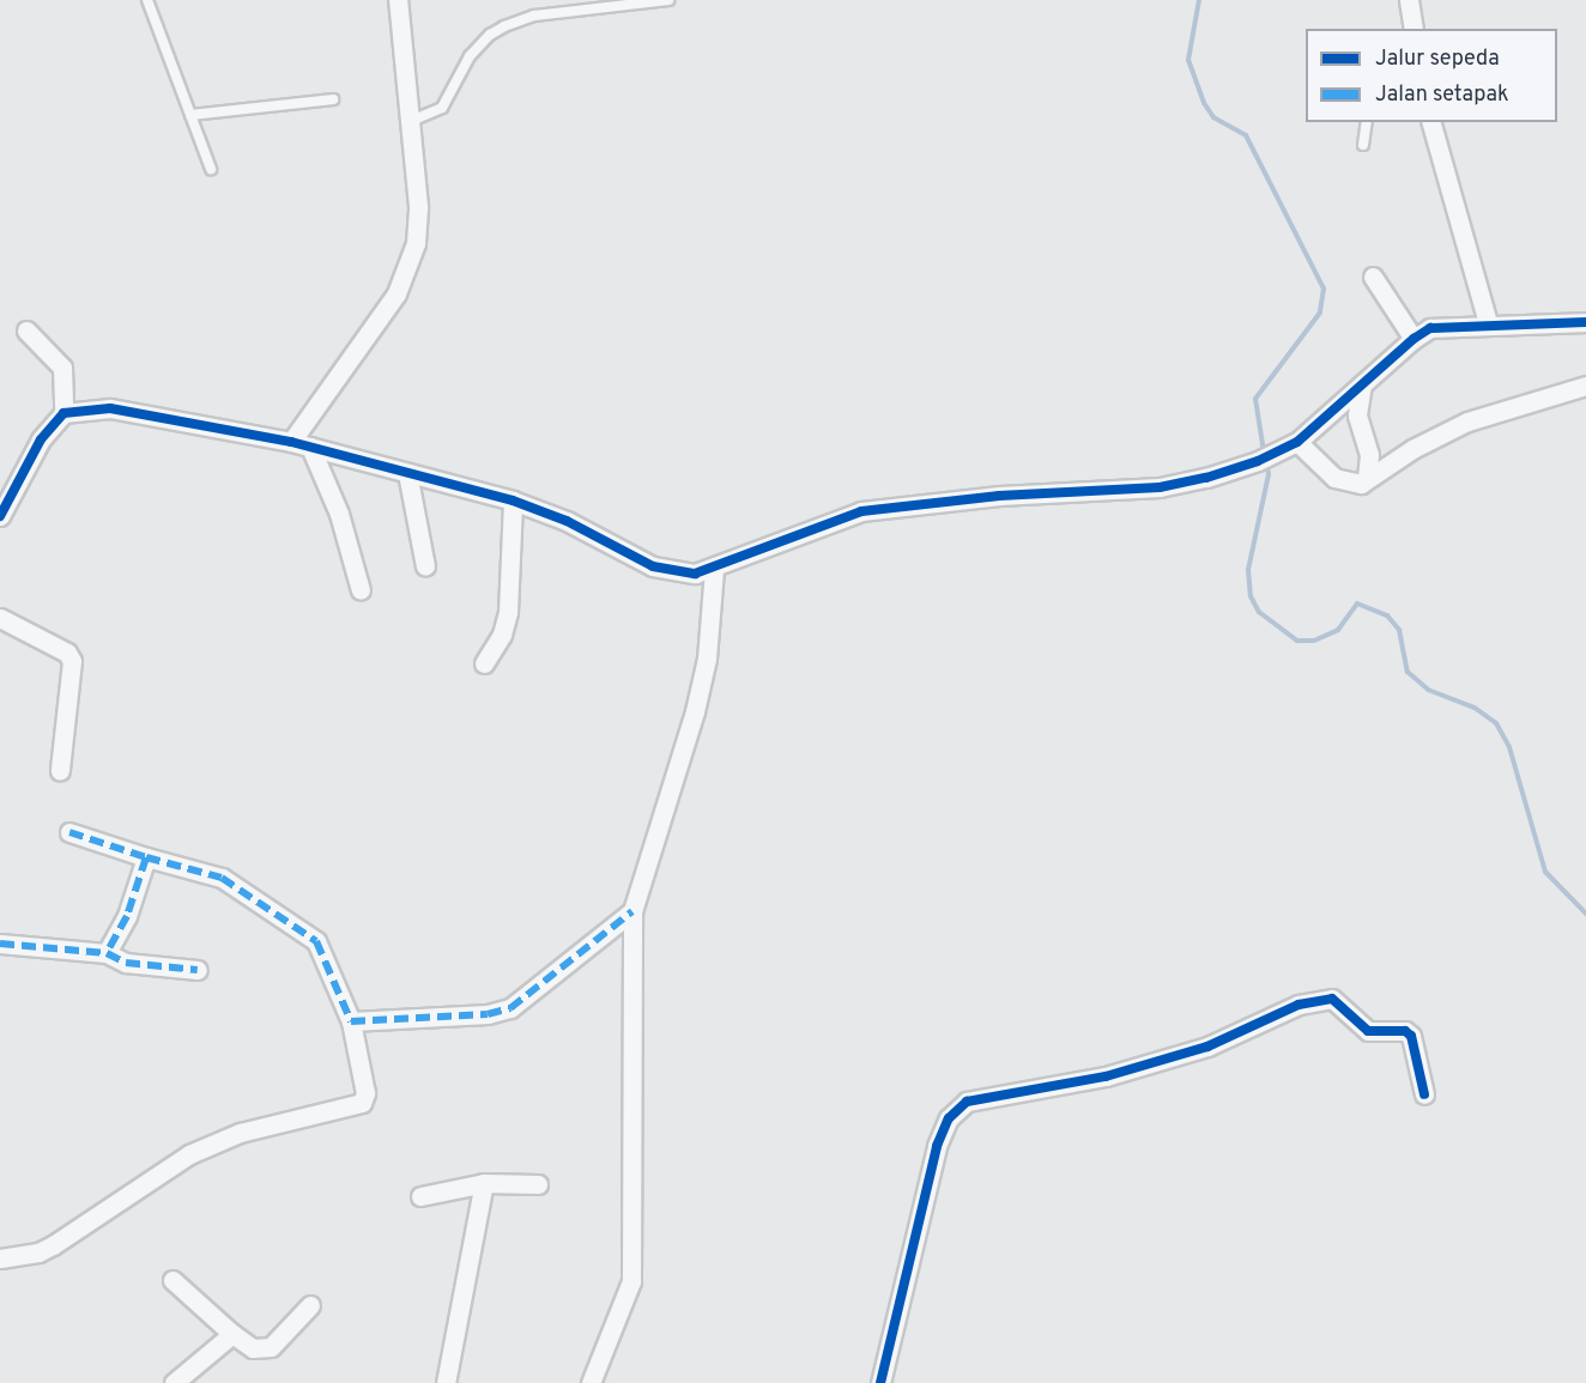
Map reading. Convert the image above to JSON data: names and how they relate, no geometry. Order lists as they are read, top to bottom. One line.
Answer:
{"legend":["Jalur sepeda","Jalan setapak"]}
